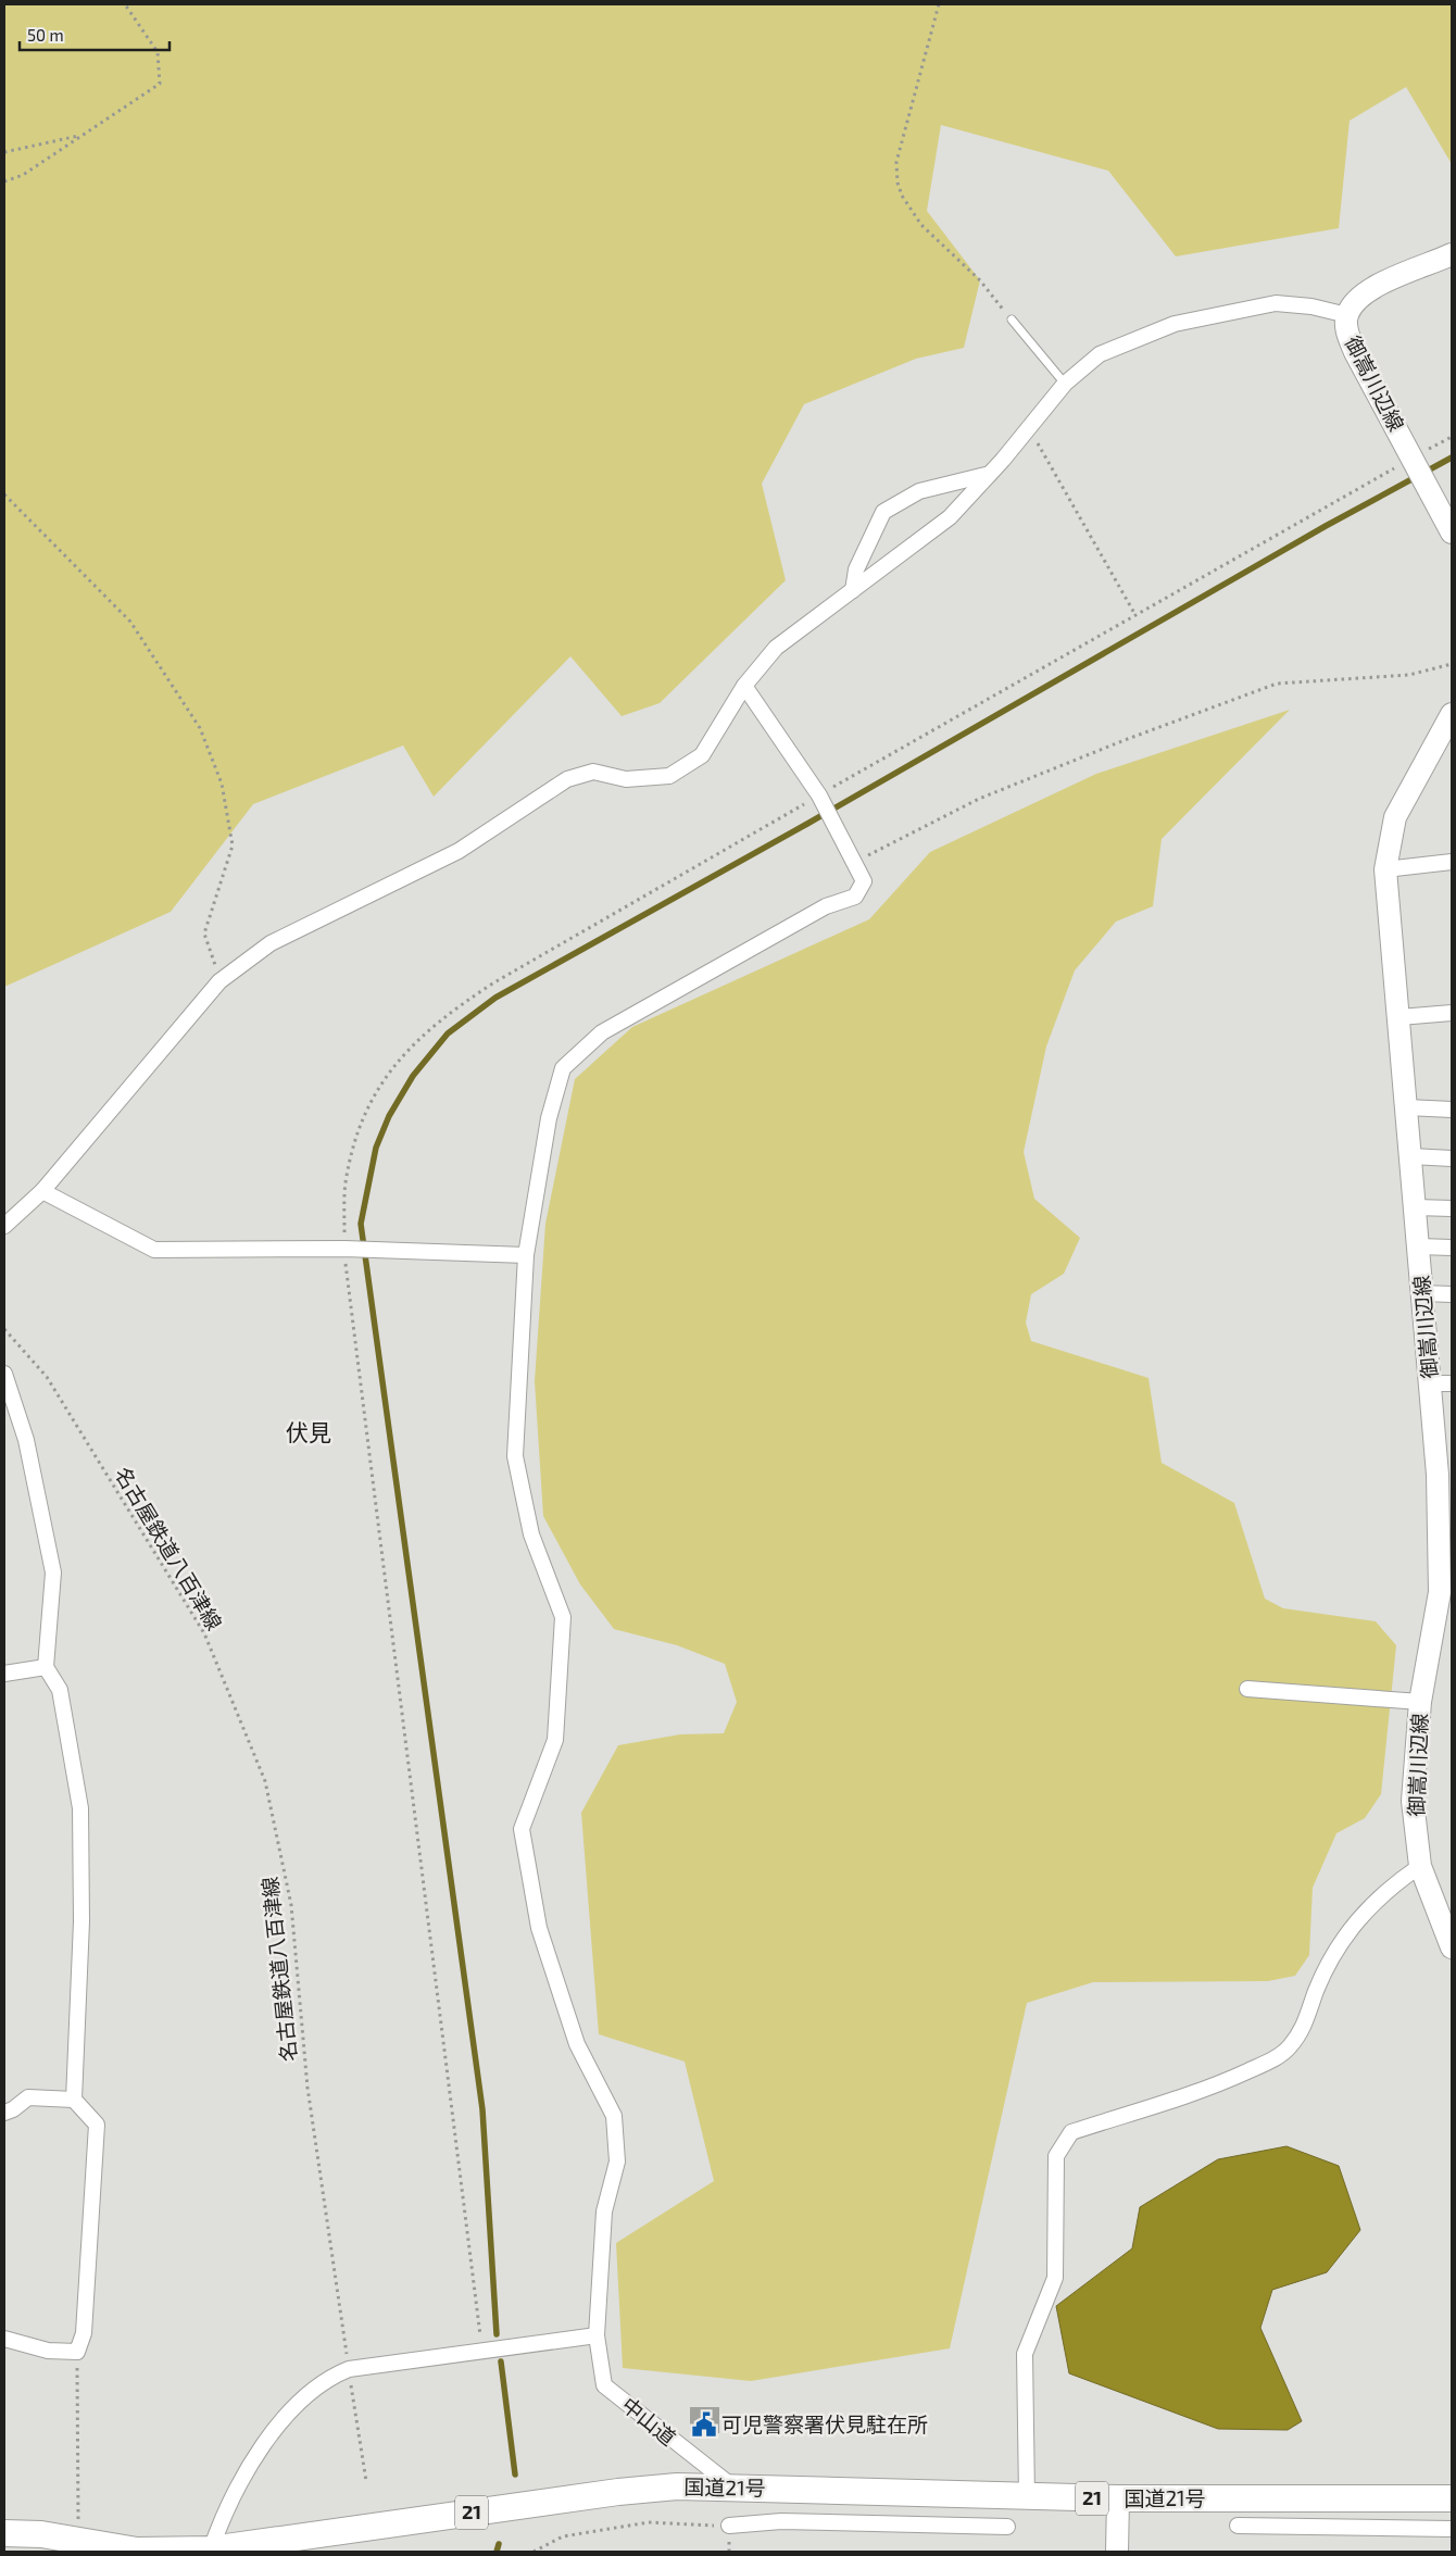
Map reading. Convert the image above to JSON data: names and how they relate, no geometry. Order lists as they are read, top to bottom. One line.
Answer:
{"streets":{"highway":["国道21号","21"],"main road":["御嵩川辺線"],"street":["中山道"],"path":["名古屋鉄道八百津線"]},"crossings":[["中山道","国道21号"]],"districts":["伏見"],"places":{"public building":["可児警察署伏見駐在所"]},"scale_bar":"50 m"}
